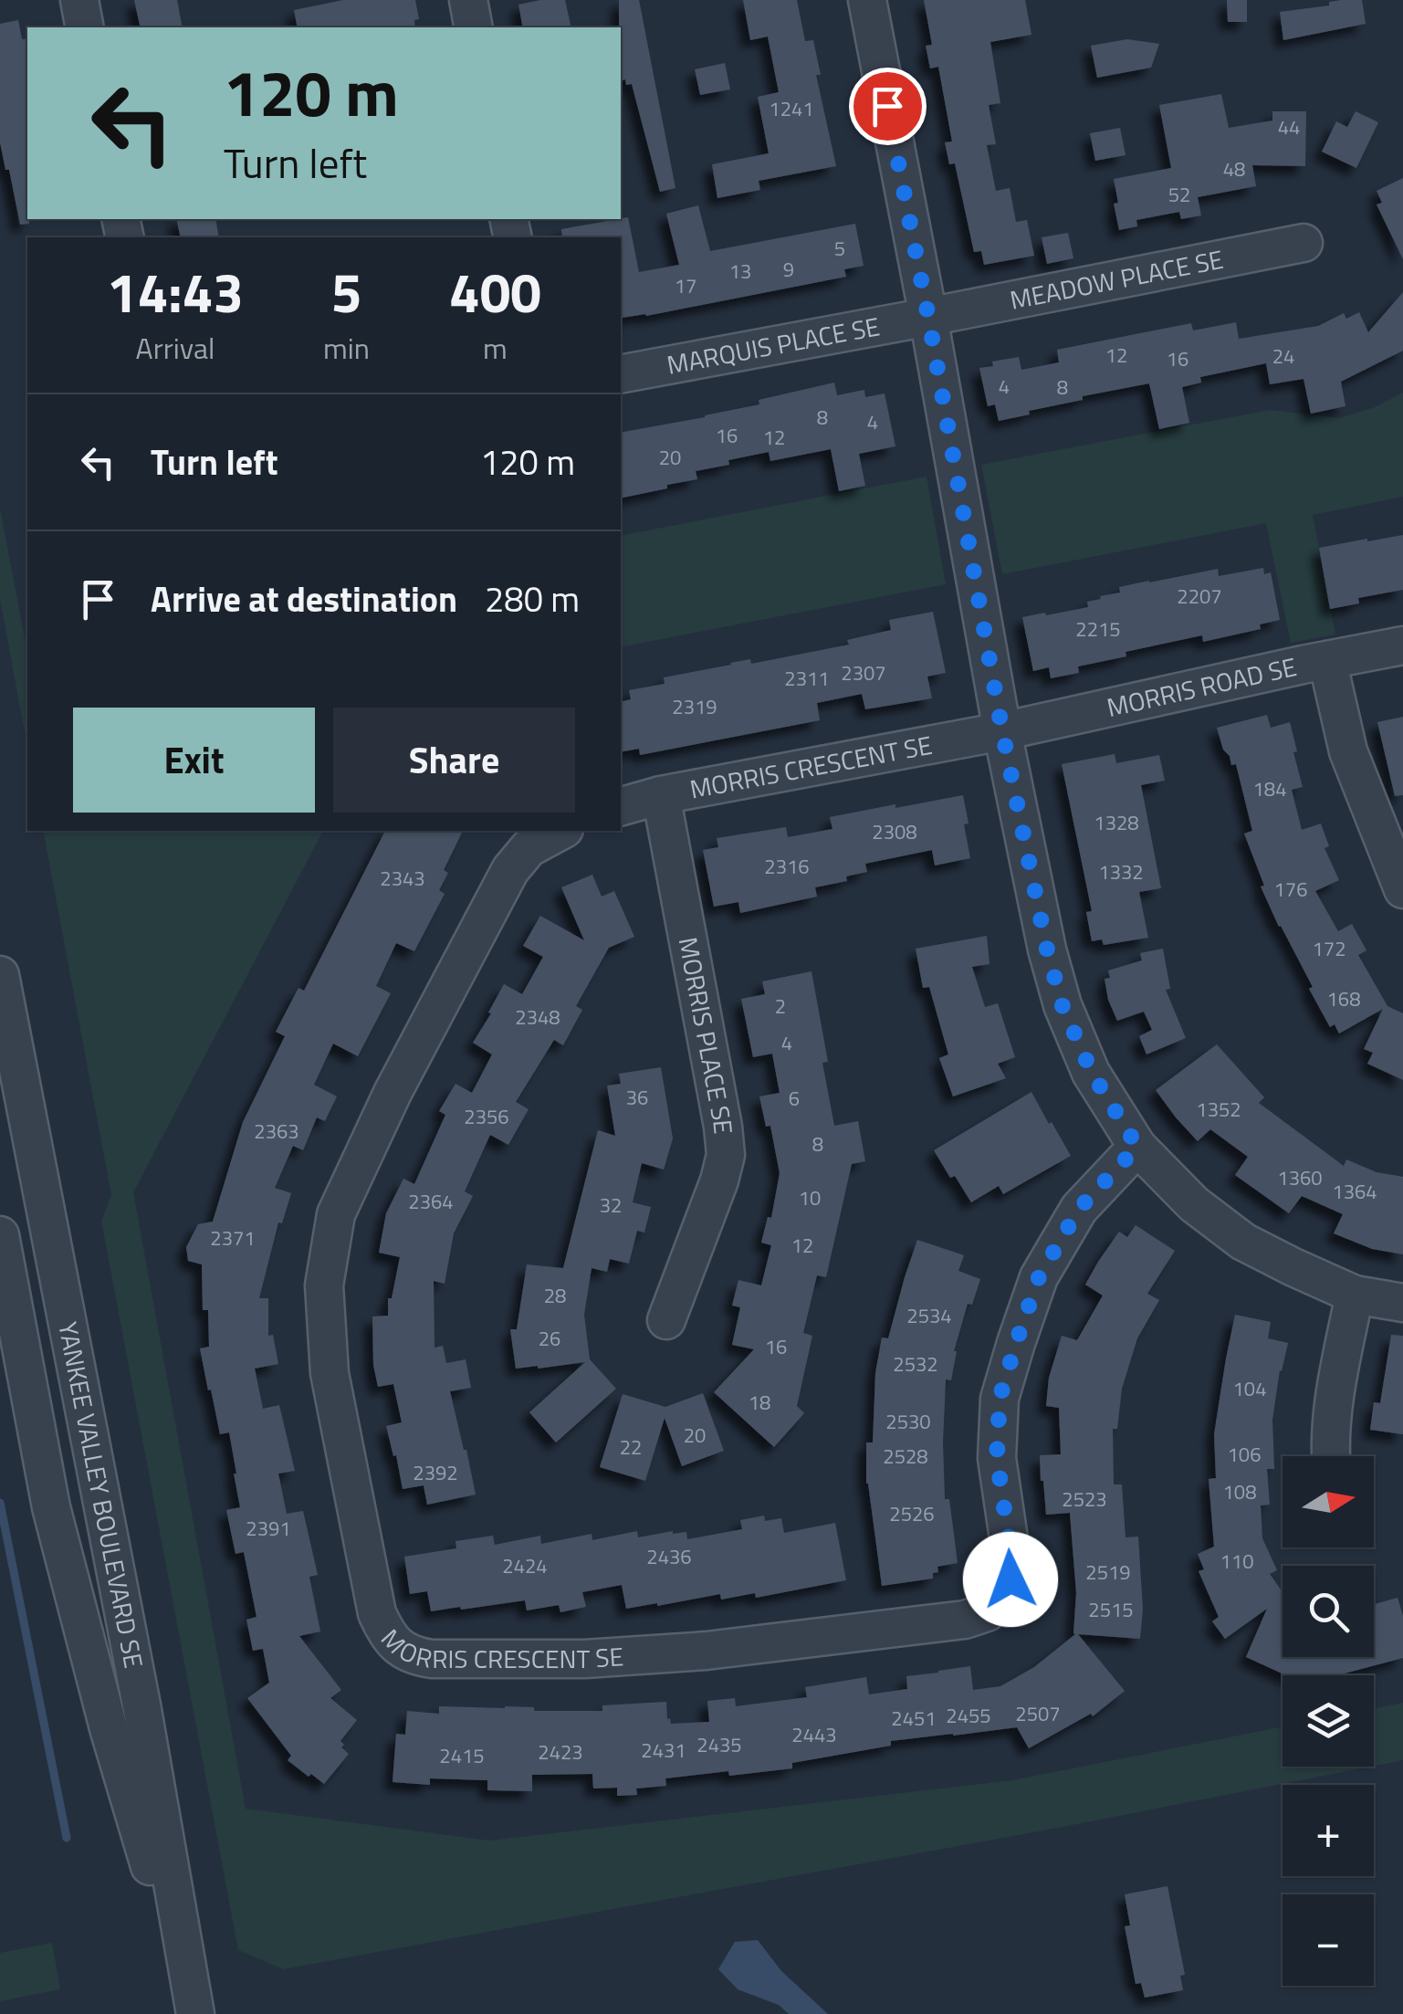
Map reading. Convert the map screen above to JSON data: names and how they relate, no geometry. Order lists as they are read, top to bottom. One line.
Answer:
{"streets":{"street":["MEADOW PLACE SE","MARQUIS PLACE SE","MORRIS ROAD SE","MORRIS CRESCENT SE","MORRIS PLACE SE","YANKEE VALLEY BOULEVARD SE"]},"crossings":[["MEADOW PLACE SE","MARQUIS PLACE SE"],["MORRIS ROAD SE","MORRIS CRESCENT SE"],["MORRIS CRESCENT SE","MORRIS PLACE SE"]],"house_numbers":["1241","44","48","52","5","9","13","17","12","24","16","4","8","8","4","16","12","20","2207","2215","2307","2311","2319","184","1328","2308","2316","1332","2343","176","172","168","2","2348","4","36","6","1352","2356","2363","8","1360","1364","10","2364","32","2371","12","28","2534","26","16","2532","104","18","2530","20","22","106","2528","2392","108","2523","2526","2391","2436","110","2424","2519","2515","2507","2455","2451","2443","2435","2431","2423","2415"],"north":"right","page":{"turn":["120 m","Turn left"],"eta":["14:43","Arrival","5","min","400","m"],"list":[{"name":"Turn left","value":"120 m"},{"name":"Arrive at destination","value":"280 m"}],"buttons":["Exit","Share"],"map_buttons":["+","−"]}}
